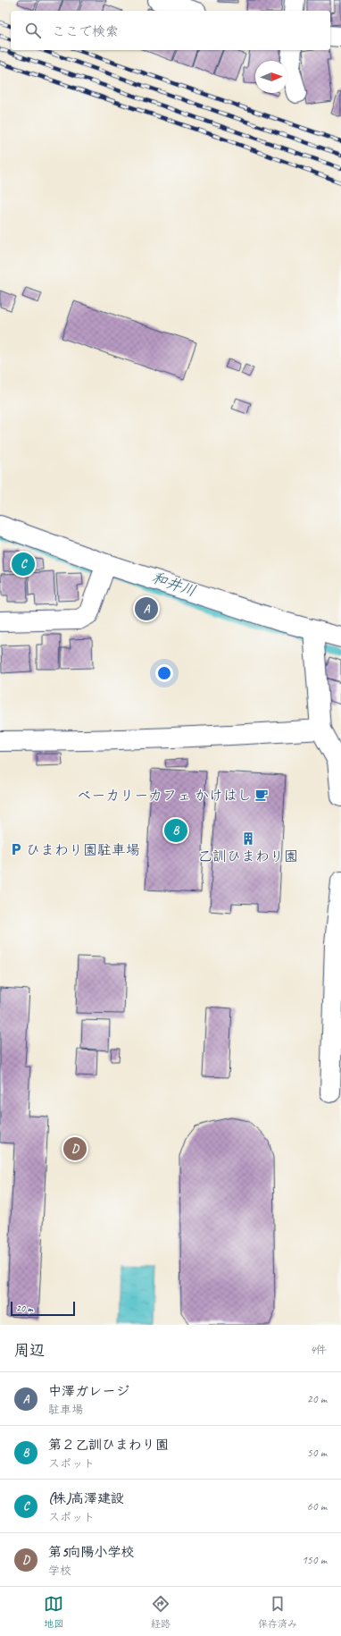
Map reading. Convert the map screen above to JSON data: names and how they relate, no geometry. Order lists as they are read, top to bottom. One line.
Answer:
{"water":["和井川"],"places":{"cafe":["ベーカリーカフェ かけはし"],"building":["乙訓ひまわり園"],"parking":["ひまわり園駐車場"]},"scale_bar":"20 m","north":"right","page":{"search":"ここで検索","pins":["C","A","B","D"],"scale":"20 m","heading":["周辺","4件"],"list":[{"mark":"A","name":"中澤ガレージ","note":"駐車場","value":"20 m"},{"mark":"B","name":"第２乙訓ひまわり園","note":"スポット","value":"50 m"},{"mark":"C","name":"(株)高澤建設","note":"スポット","value":"60 m"},{"mark":"D","name":"第5向陽小学校","note":"学校","value":"150 m"}],"nav":["地図","経路","保存済み"]}}
